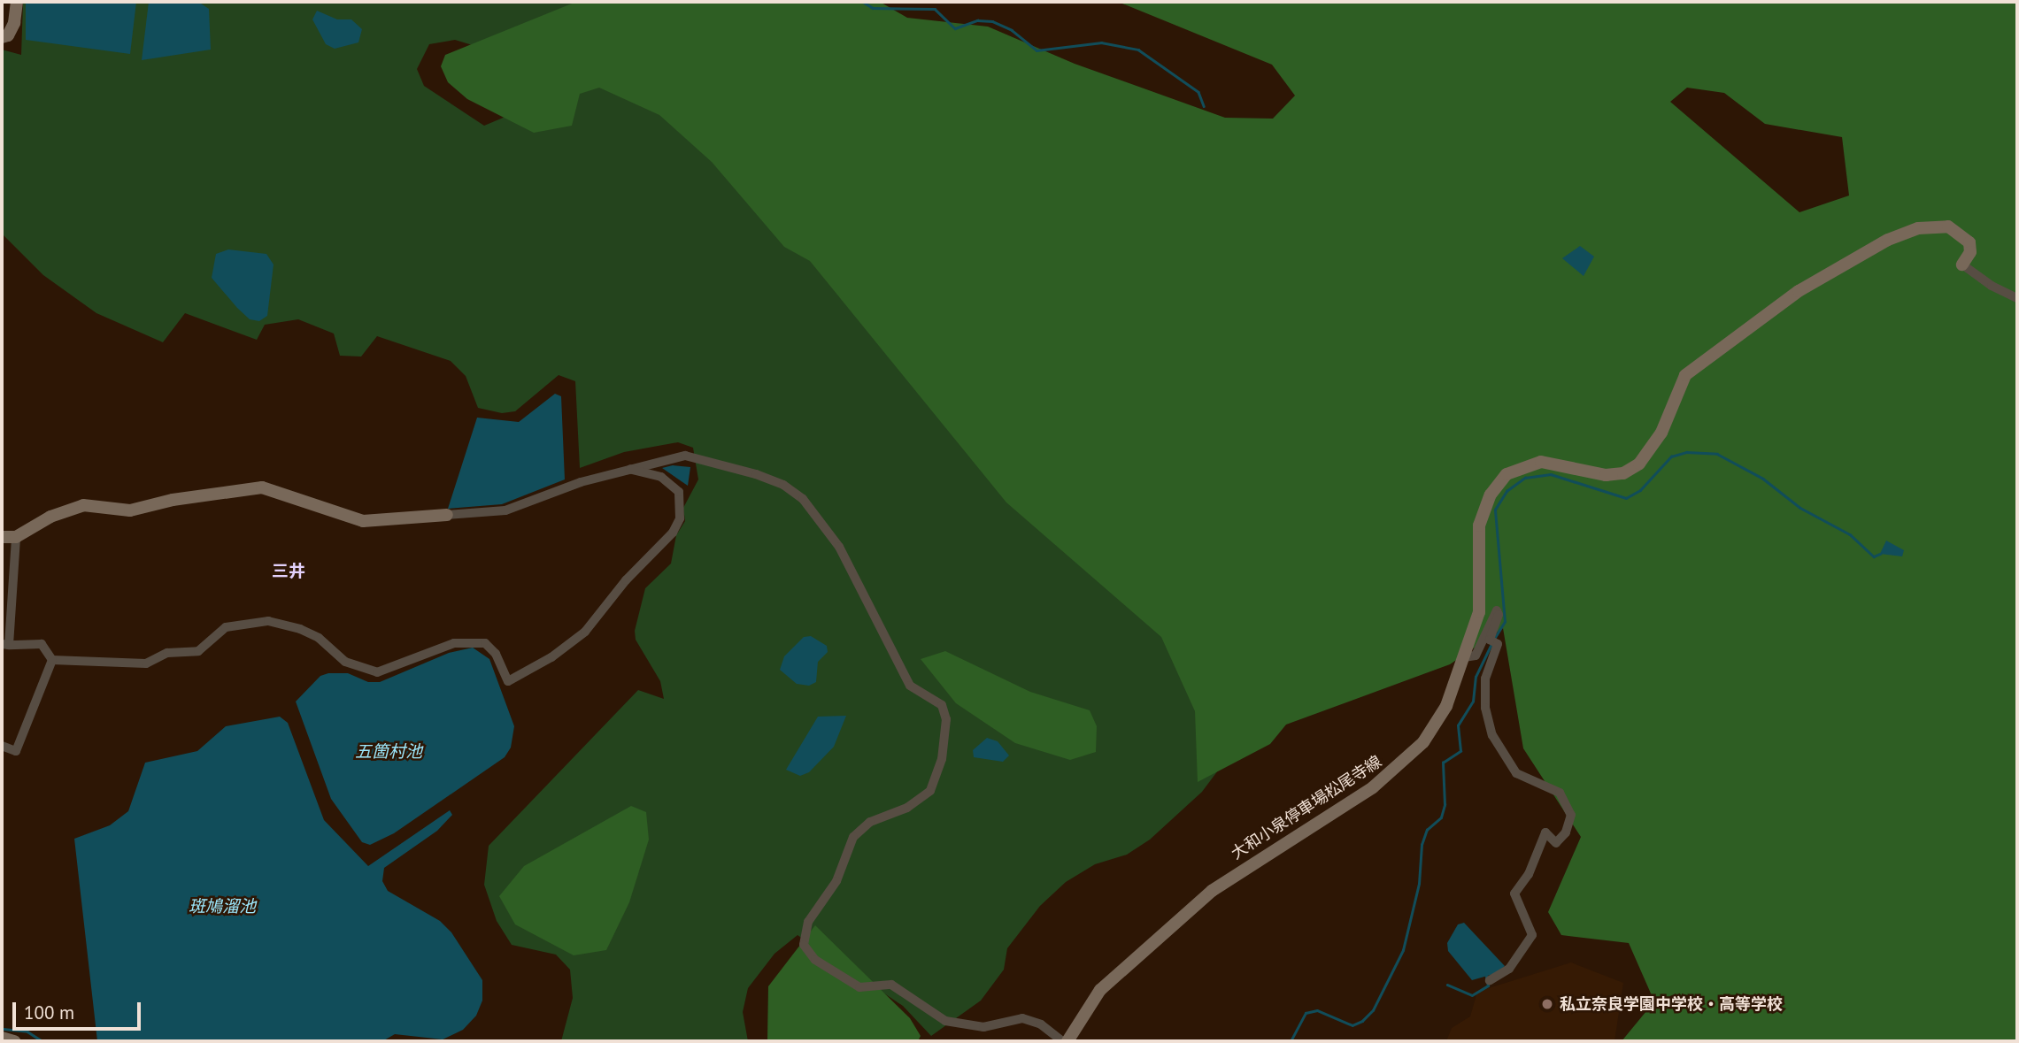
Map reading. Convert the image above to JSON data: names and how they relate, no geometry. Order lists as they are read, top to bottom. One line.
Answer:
{"streets":{"main road":["大和小泉停車場松尾寺線"]},"districts":["三井"],"water":["五箇村池","斑鳩溜池"],"places":["私立奈良学園中学校・高等学校"],"scale_bar":"100 m"}
